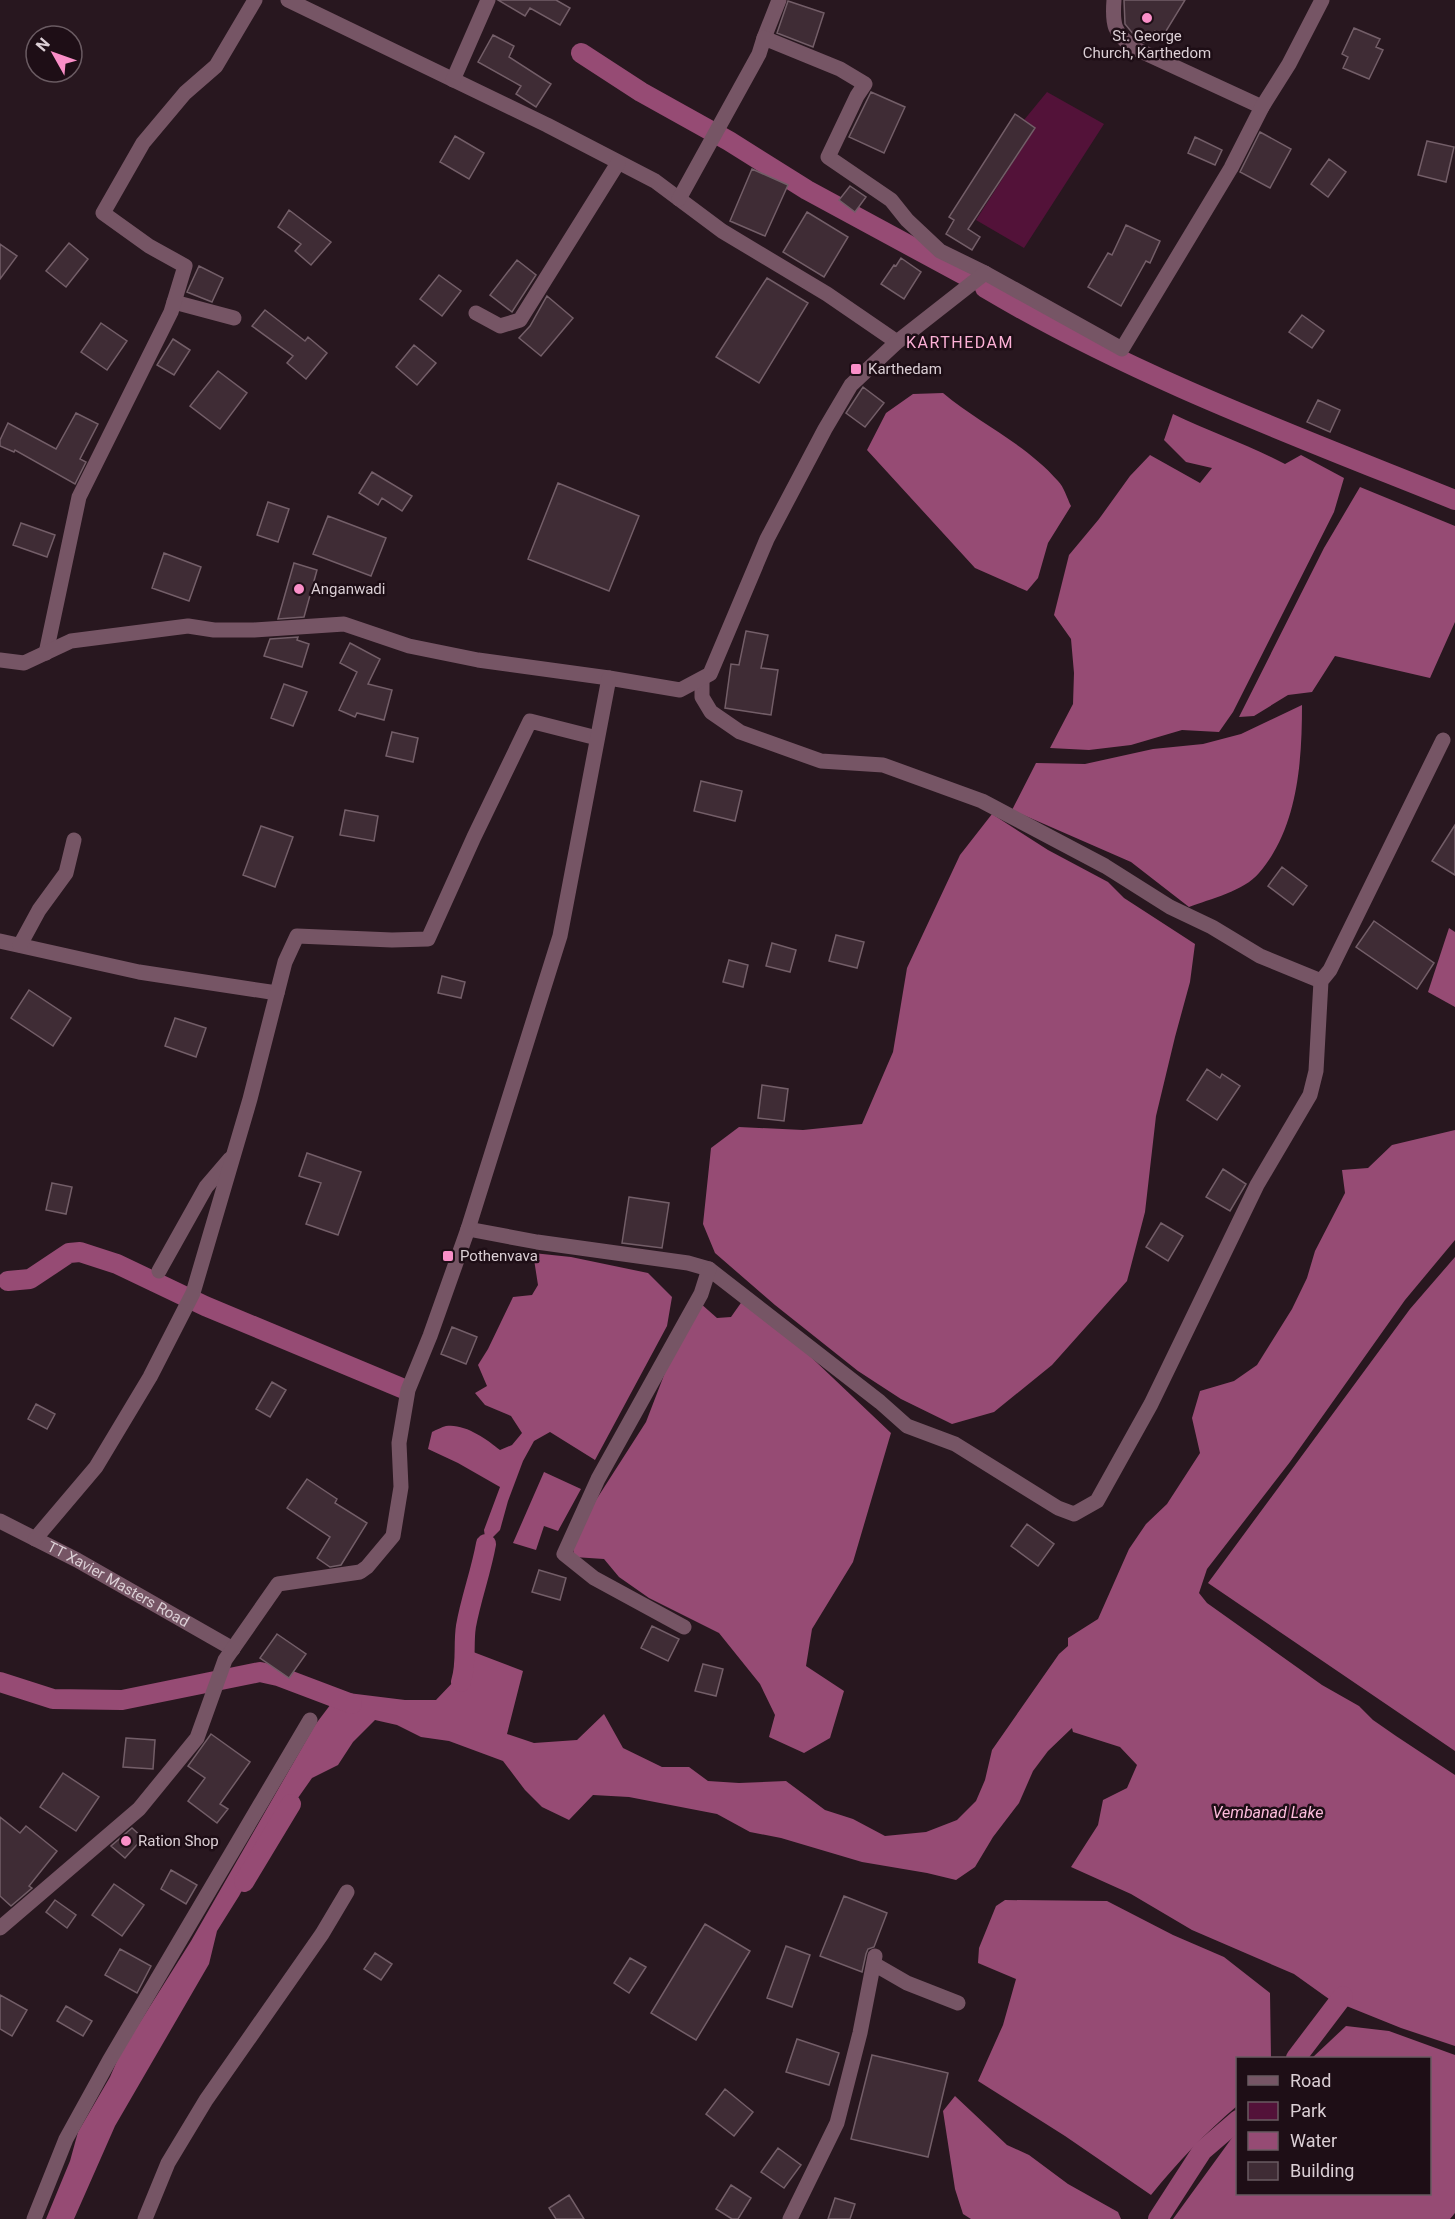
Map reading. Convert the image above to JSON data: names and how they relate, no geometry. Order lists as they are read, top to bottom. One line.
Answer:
{"streets":{"street":["TT Xavier Masters Road"]},"districts":["KARTHEDAM"],"water":["Vembanad Lake"],"places":{"other":["St. George Church, Karthedom","Anganwadi","Ration Shop"],"transit":["Karthedam","Pothenvava"]},"legend":["Road","Park","Water","Building"],"north":"top left"}
